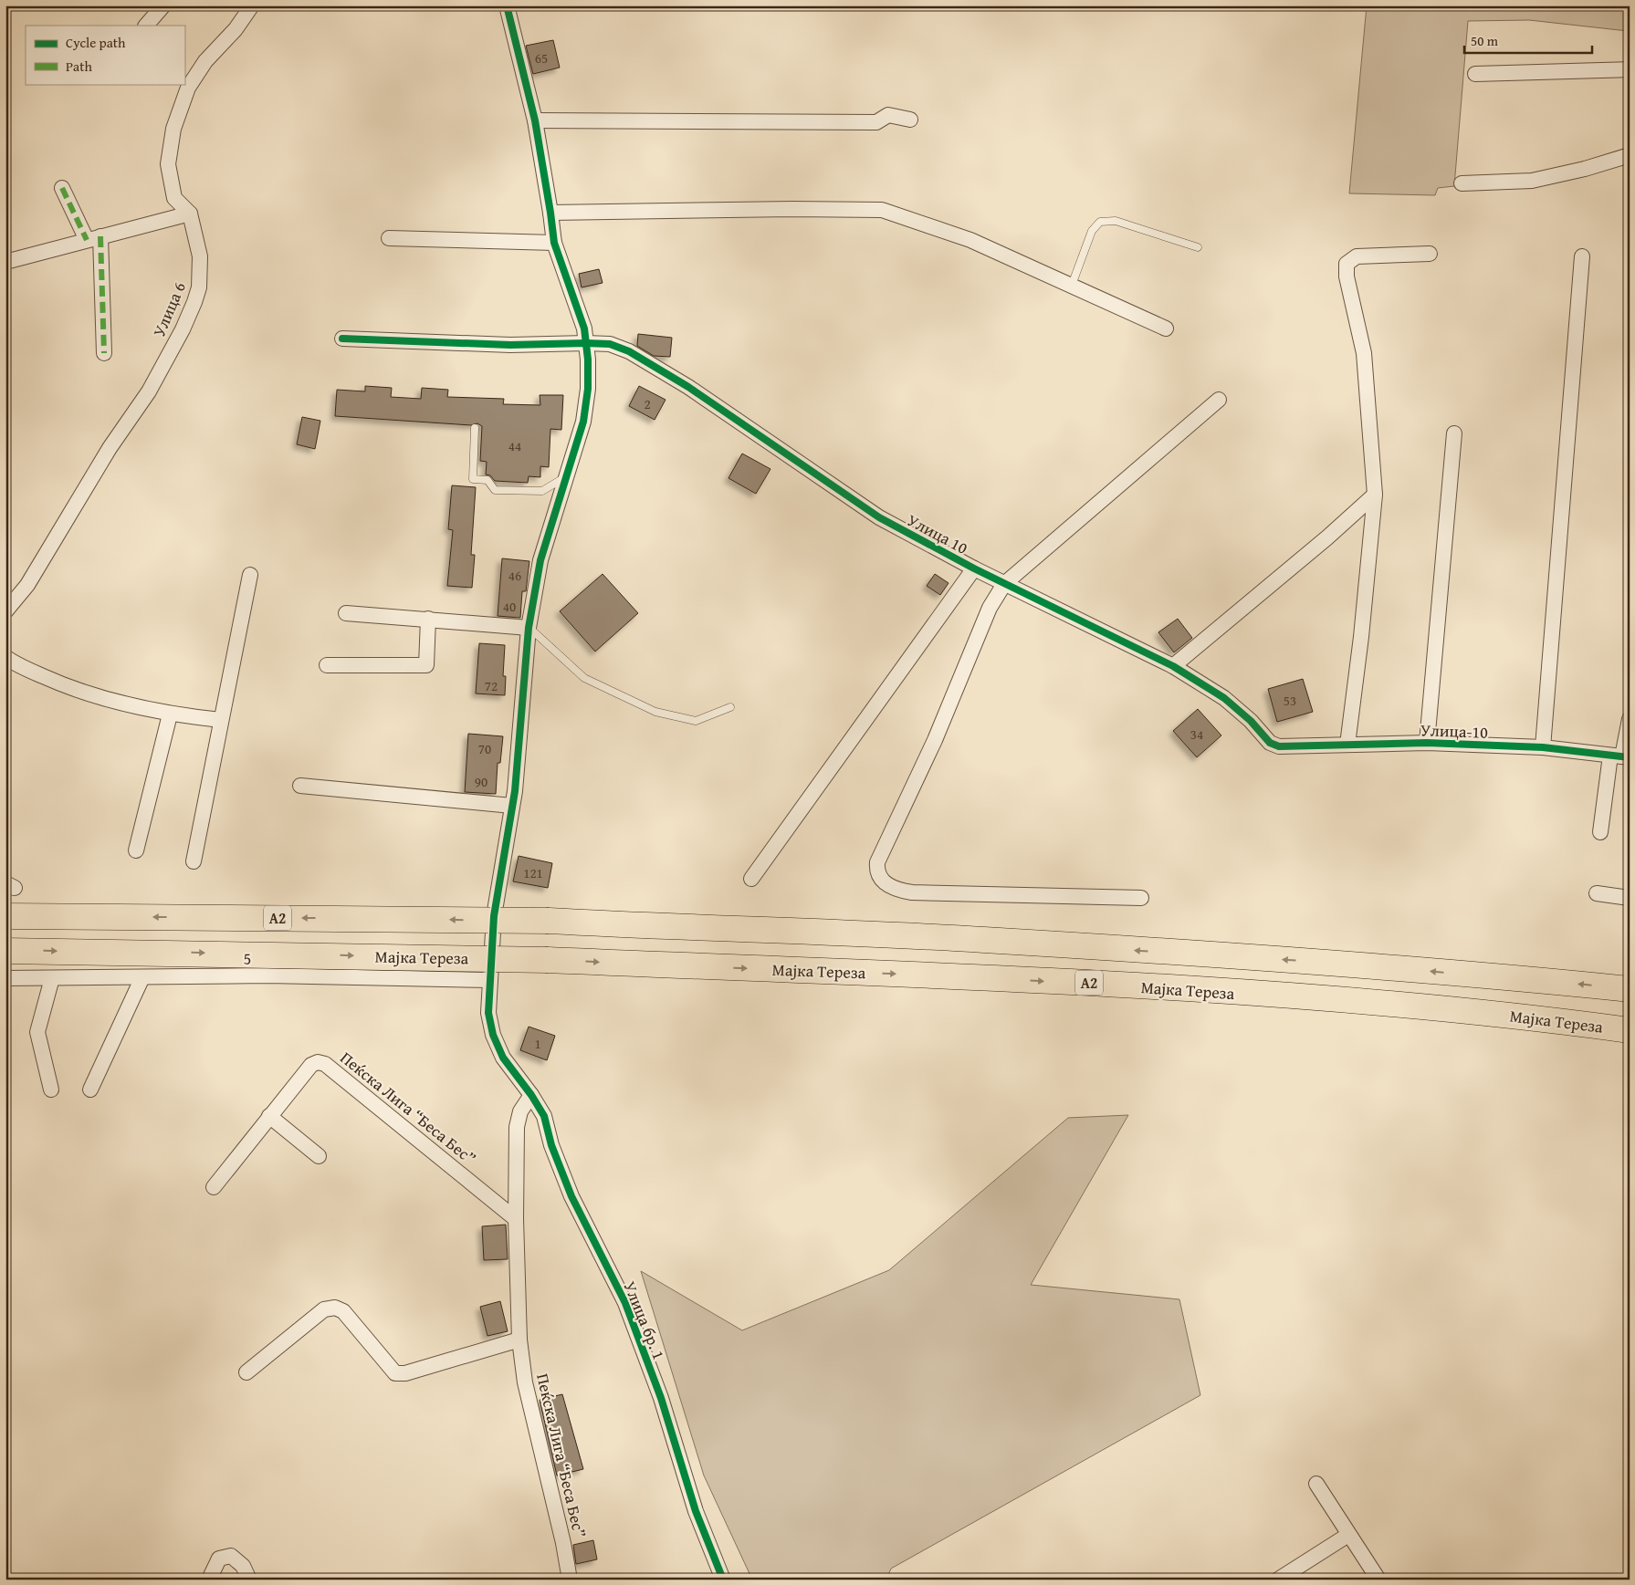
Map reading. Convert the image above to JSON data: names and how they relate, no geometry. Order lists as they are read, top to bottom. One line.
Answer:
{"streets":{"highway":["A2","Мајка Тереза"],"street":["Улица 6","Улица 10","Улица-10","5","Пеќска Лига “Беса Бес”","Улица бр. 1"]},"crossings":[["Улица 10","Улица-10"],["Улица 10","Улица бр. 1"],["5","Улица бр. 1"],["Пеќска Лига “Беса Бес”","Улица бр. 1"]],"house_numbers":["65","2","44","46","40","72","53","34","70","90","121","1"],"legend":["Cycle path","Path"],"scale_bar":"50 m"}
